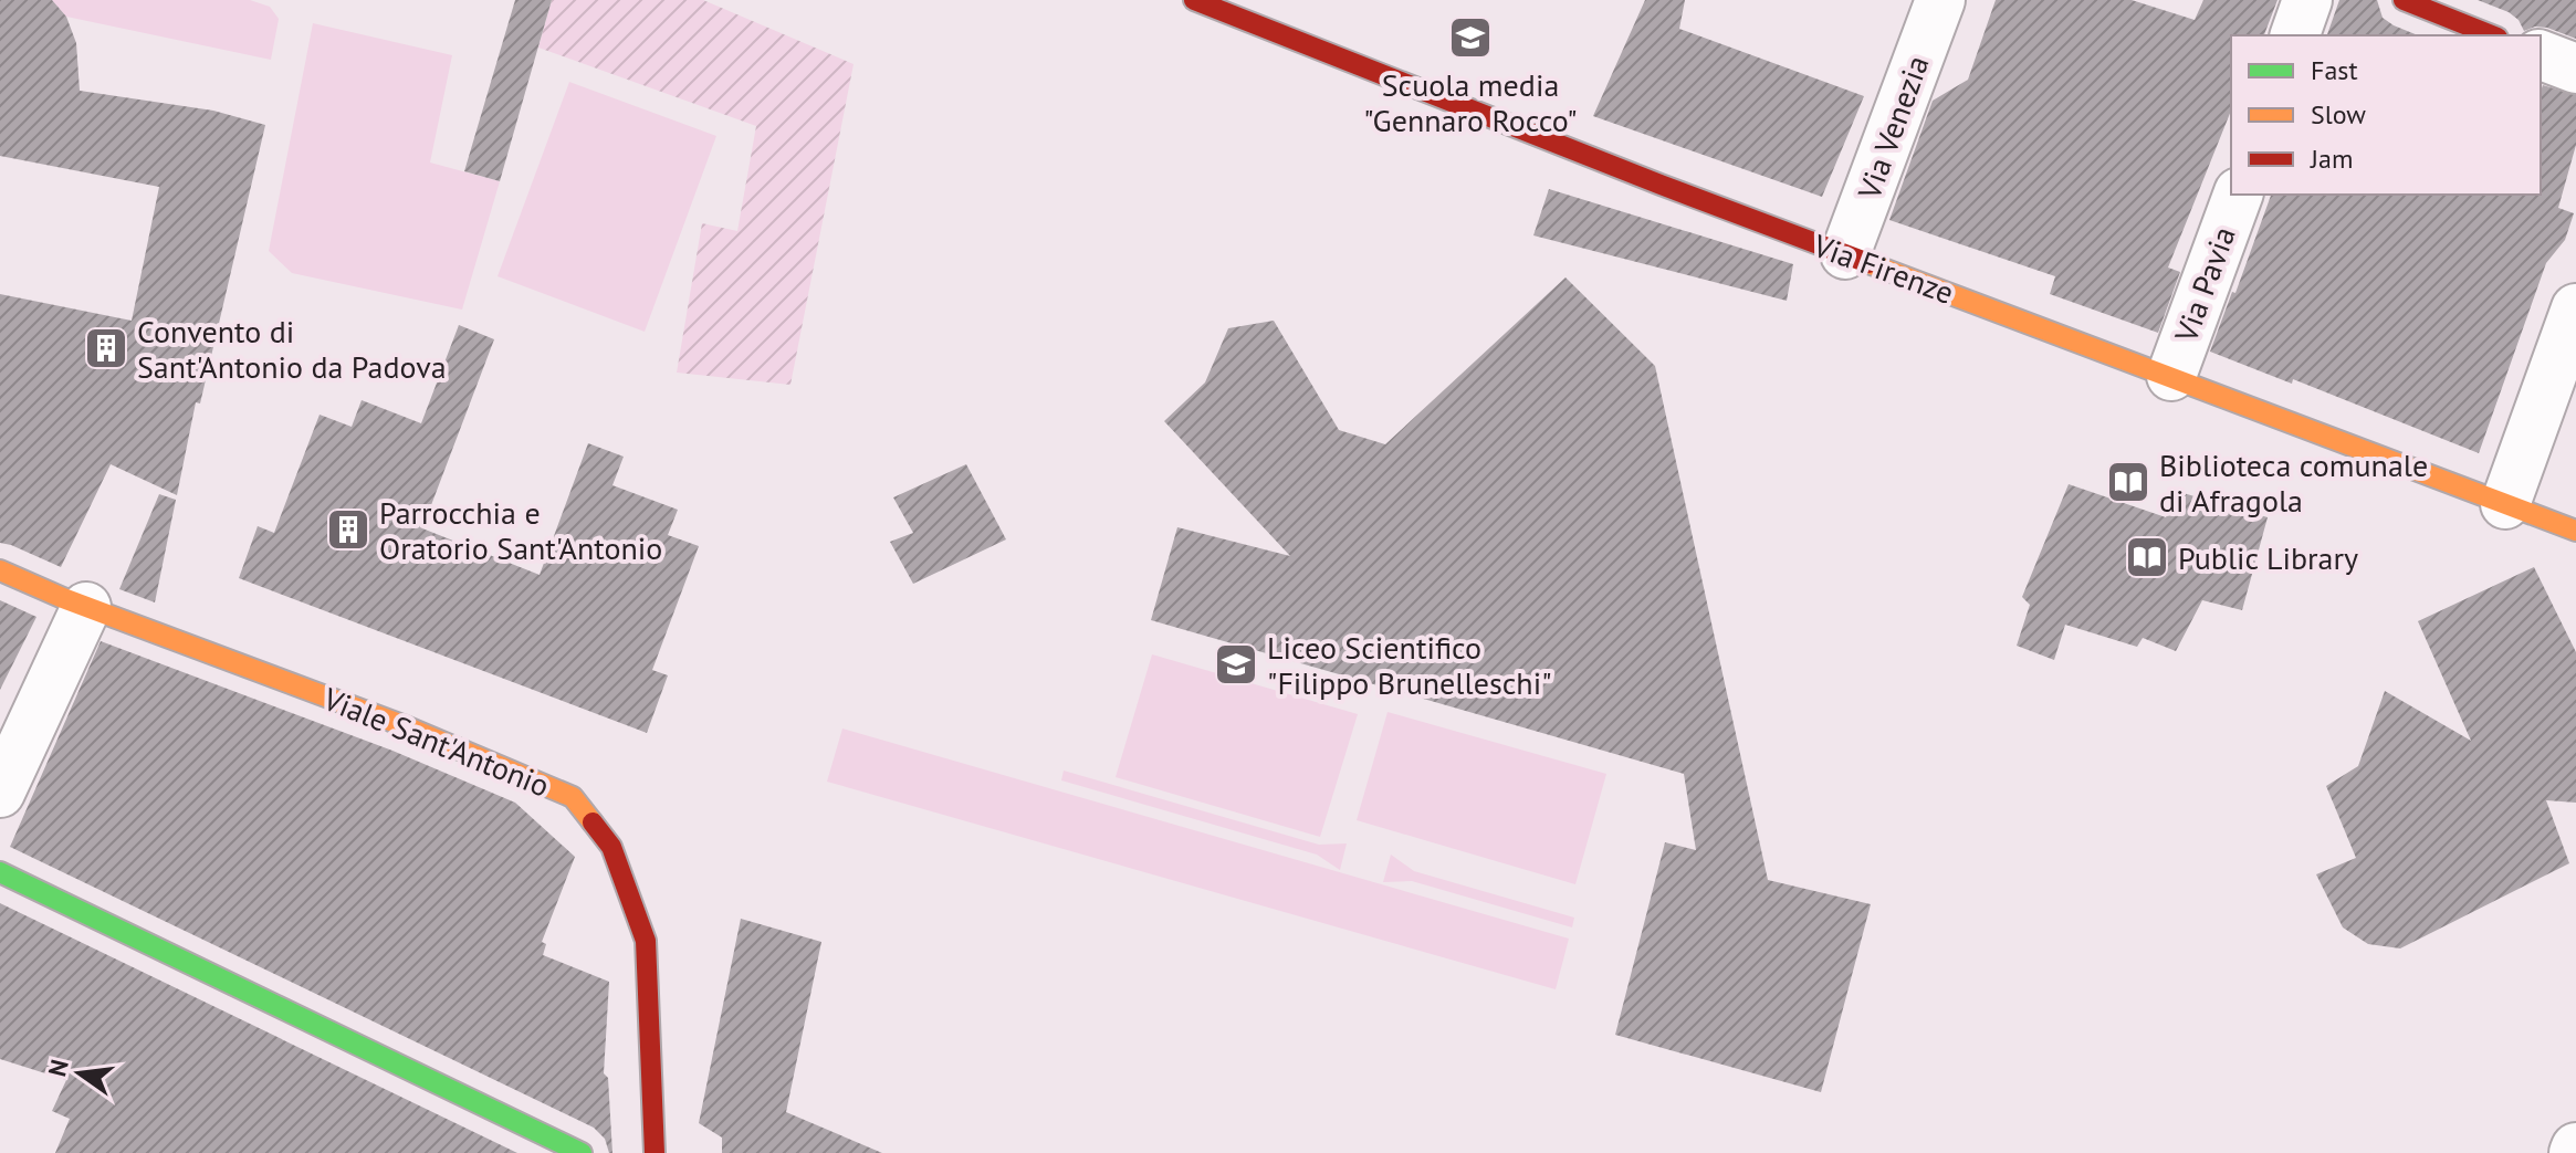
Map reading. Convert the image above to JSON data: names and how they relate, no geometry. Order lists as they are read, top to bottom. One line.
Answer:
{"streets":{"street":["Via Venezia","Via Firenze","Via Pavia","Viale Sant'Antonio"]},"crossings":[["Via Venezia","Via Firenze"],["Via Firenze","Via Pavia"]],"places":{"school or university":["Scuola media \"Gennaro Rocco\"","Liceo Scientifico \"Filippo Brunelleschi\""],"building":["Convento di Sant'Antonio da Padova","Parrocchia e Oratorio Sant'Antonio"],"library":["Biblioteca comunale di Afragola","Public Library"]},"legend":["Fast","Slow","Jam"],"north":"left"}
